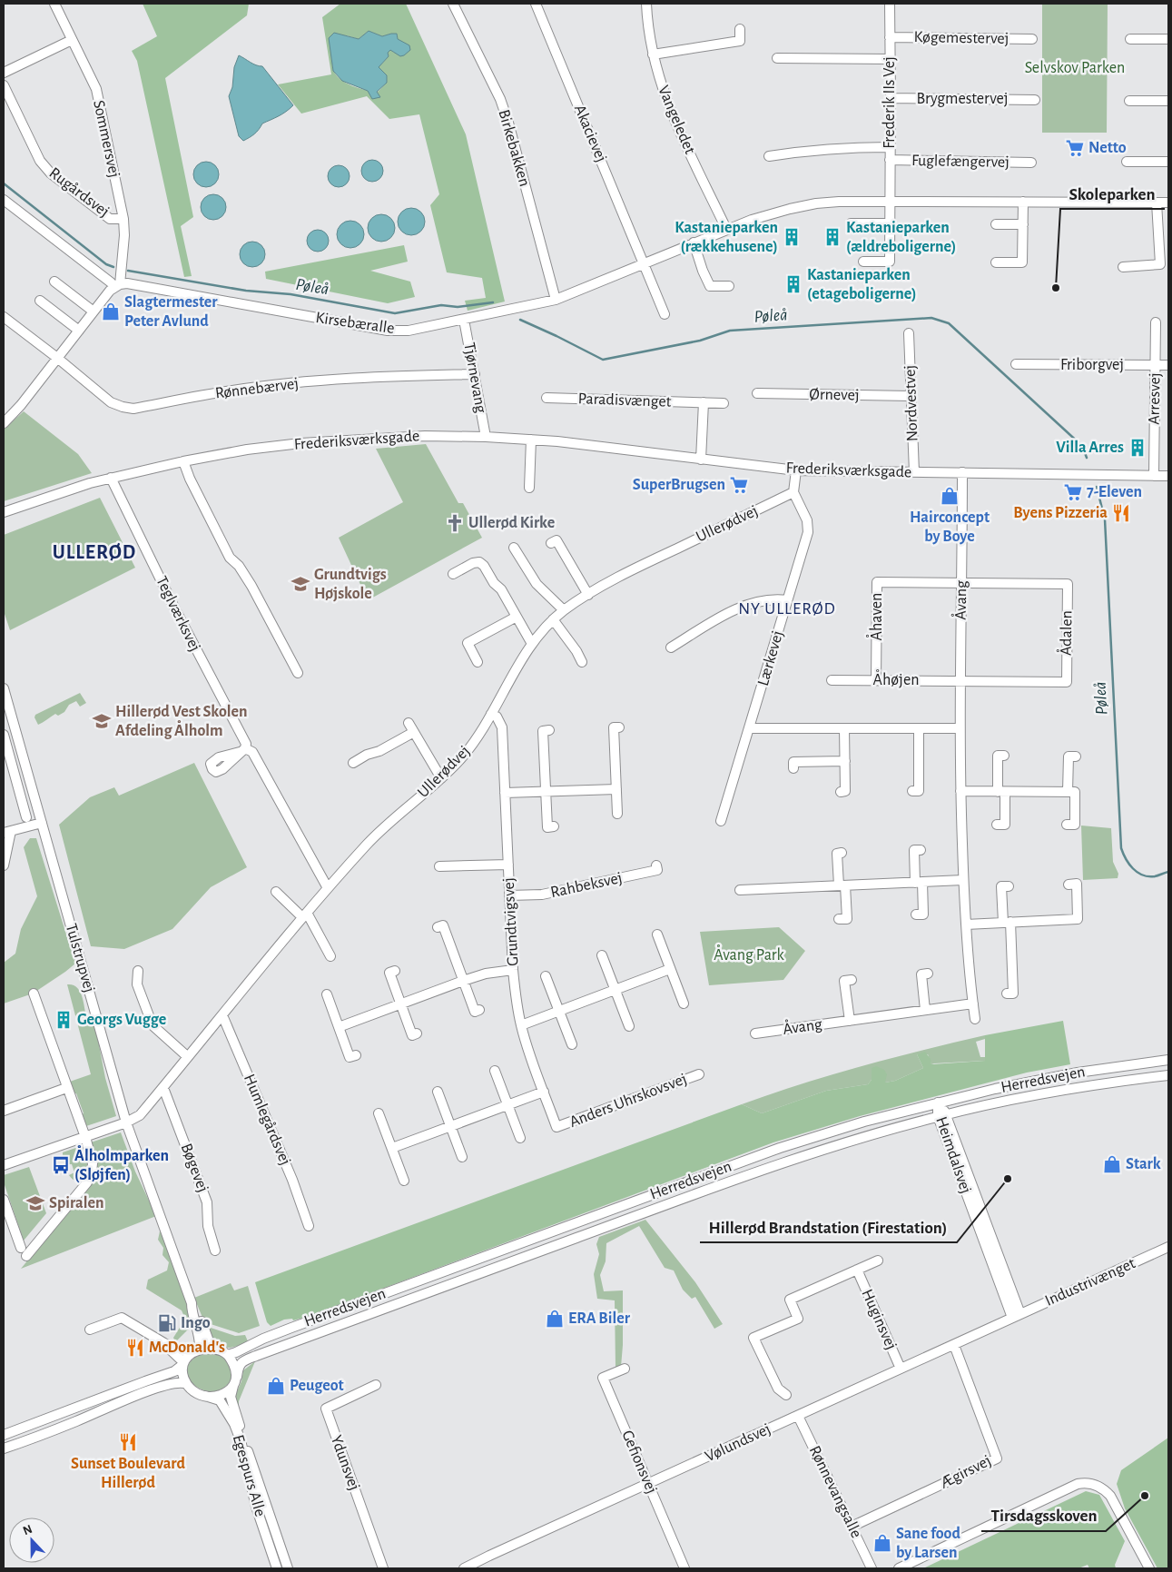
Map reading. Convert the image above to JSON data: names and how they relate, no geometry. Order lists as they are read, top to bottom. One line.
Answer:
{"streets":{"street":["Køgemestervej","Brygmestervej","Frederik IIs Vej","Vangeledet","Akacievej","Sommersvej","Birkebakken","Fuglefængervej","Rugårdsvej","Kirsebæralle","Friborgvej","Tjørnevang","Rønnebærvej","Ørnevej","Arresvej","Paradisvænget","Nordvestvej","Frederiksværksgade","Ullerødvej","Åvang","Teglværksvej","Åhaven","Ådalen","Lærkevej","Åhøjen","Rahbeksvej","Grundtvigsvej","Tulstrupvej","Herredsvejen","Anders Uhrskovsvej","Humlegårdsvej","Heimdalsvej","Bøgevej","Industrivænget","Huginsvej","Vølundsvej","Gefionsvej","Ydunsvej","Ægirsvej","Egespurs Alle","Rønnevangsalle"]},"crossings":[["Køgemestervej","Frederik IIs Vej"],["Brygmestervej","Frederik IIs Vej"],["Frederik IIs Vej","Fuglefængervej"],["Frederik IIs Vej","Kirsebæralle"],["Vangeledet","Kirsebæralle"],["Akacievej","Kirsebæralle"],["Sommersvej","Rugårdsvej"],["Sommersvej","Kirsebæralle"],["Birkebakken","Kirsebæralle"],["Kirsebæralle","Tjørnevang"],["Friborgvej","Arresvej"],["Tjørnevang","Rønnebærvej"],["Tjørnevang","Frederiksværksgade"],["Ørnevej","Nordvestvej"],["Arresvej","Frederiksværksgade"],["Nordvestvej","Frederiksværksgade"],["Frederiksværksgade","Åvang"],["Frederiksværksgade","Teglværksvej"],["Ullerødvej","Teglværksvej"],["Ullerødvej","Lærkevej"],["Ullerødvej","Grundtvigsvej"],["Ullerødvej","Tulstrupvej"],["Ullerødvej","Humlegårdsvej"],["Ullerødvej","Bøgevej"],["Åvang","Åhaven"],["Åvang","Ådalen"],["Åvang","Åhøjen"],["Åhaven","Ådalen"],["Åhaven","Åhøjen"],["Ådalen","Åhøjen"],["Rahbeksvej","Grundtvigsvej"],["Grundtvigsvej","Anders Uhrskovsvej"],["Tulstrupvej","Herredsvejen"],["Tulstrupvej","Egespurs Alle"],["Herredsvejen","Heimdalsvej"],["Herredsvejen","Egespurs Alle"],["Heimdalsvej","Industrivænget"],["Heimdalsvej","Vølundsvej"],["Industrivænget","Vølundsvej"],["Huginsvej","Vølundsvej"],["Vølundsvej","Gefionsvej"],["Vølundsvej","Ægirsvej"],["Vølundsvej","Rønnevangsalle"],["Ægirsvej","Rønnevangsalle"]],"districts":["ULLERØD","NY ULLERØD"],"water":["Pøleå"],"parks":["Selvskov Parken","Åvang Park"],"places":{"supermarket":["Netto","SuperBrugsen","7-Eleven"],"building":["Kastanieparken (rækkehusene)","Kastanieparken (ældreboligerne)","Kastanieparken (etageboligerne)","Villa Arres","Georgs Vugge"],"other":["Skoleparken","Hillerød Brandstation (Firestation)","Tirsdagsskoven"],"shop":["Slagtermester Peter Avlund","Hairconcept by Boye","Stark","ERA Biler","Peugeot","Sane food by Larsen"],"restaurant":["Byens Pizzeria","McDonald's","Sunset Boulevard Hillerød"],"church":["Ullerød Kirke"],"school or university":["Grundtvigs Højskole","Hillerød Vest Skolen Afdeling Ålholm","Spiralen"],"bus stop":["Ålholmparken (Sløjfen)"],"fuel station":["Ingo"]},"north":"top"}
